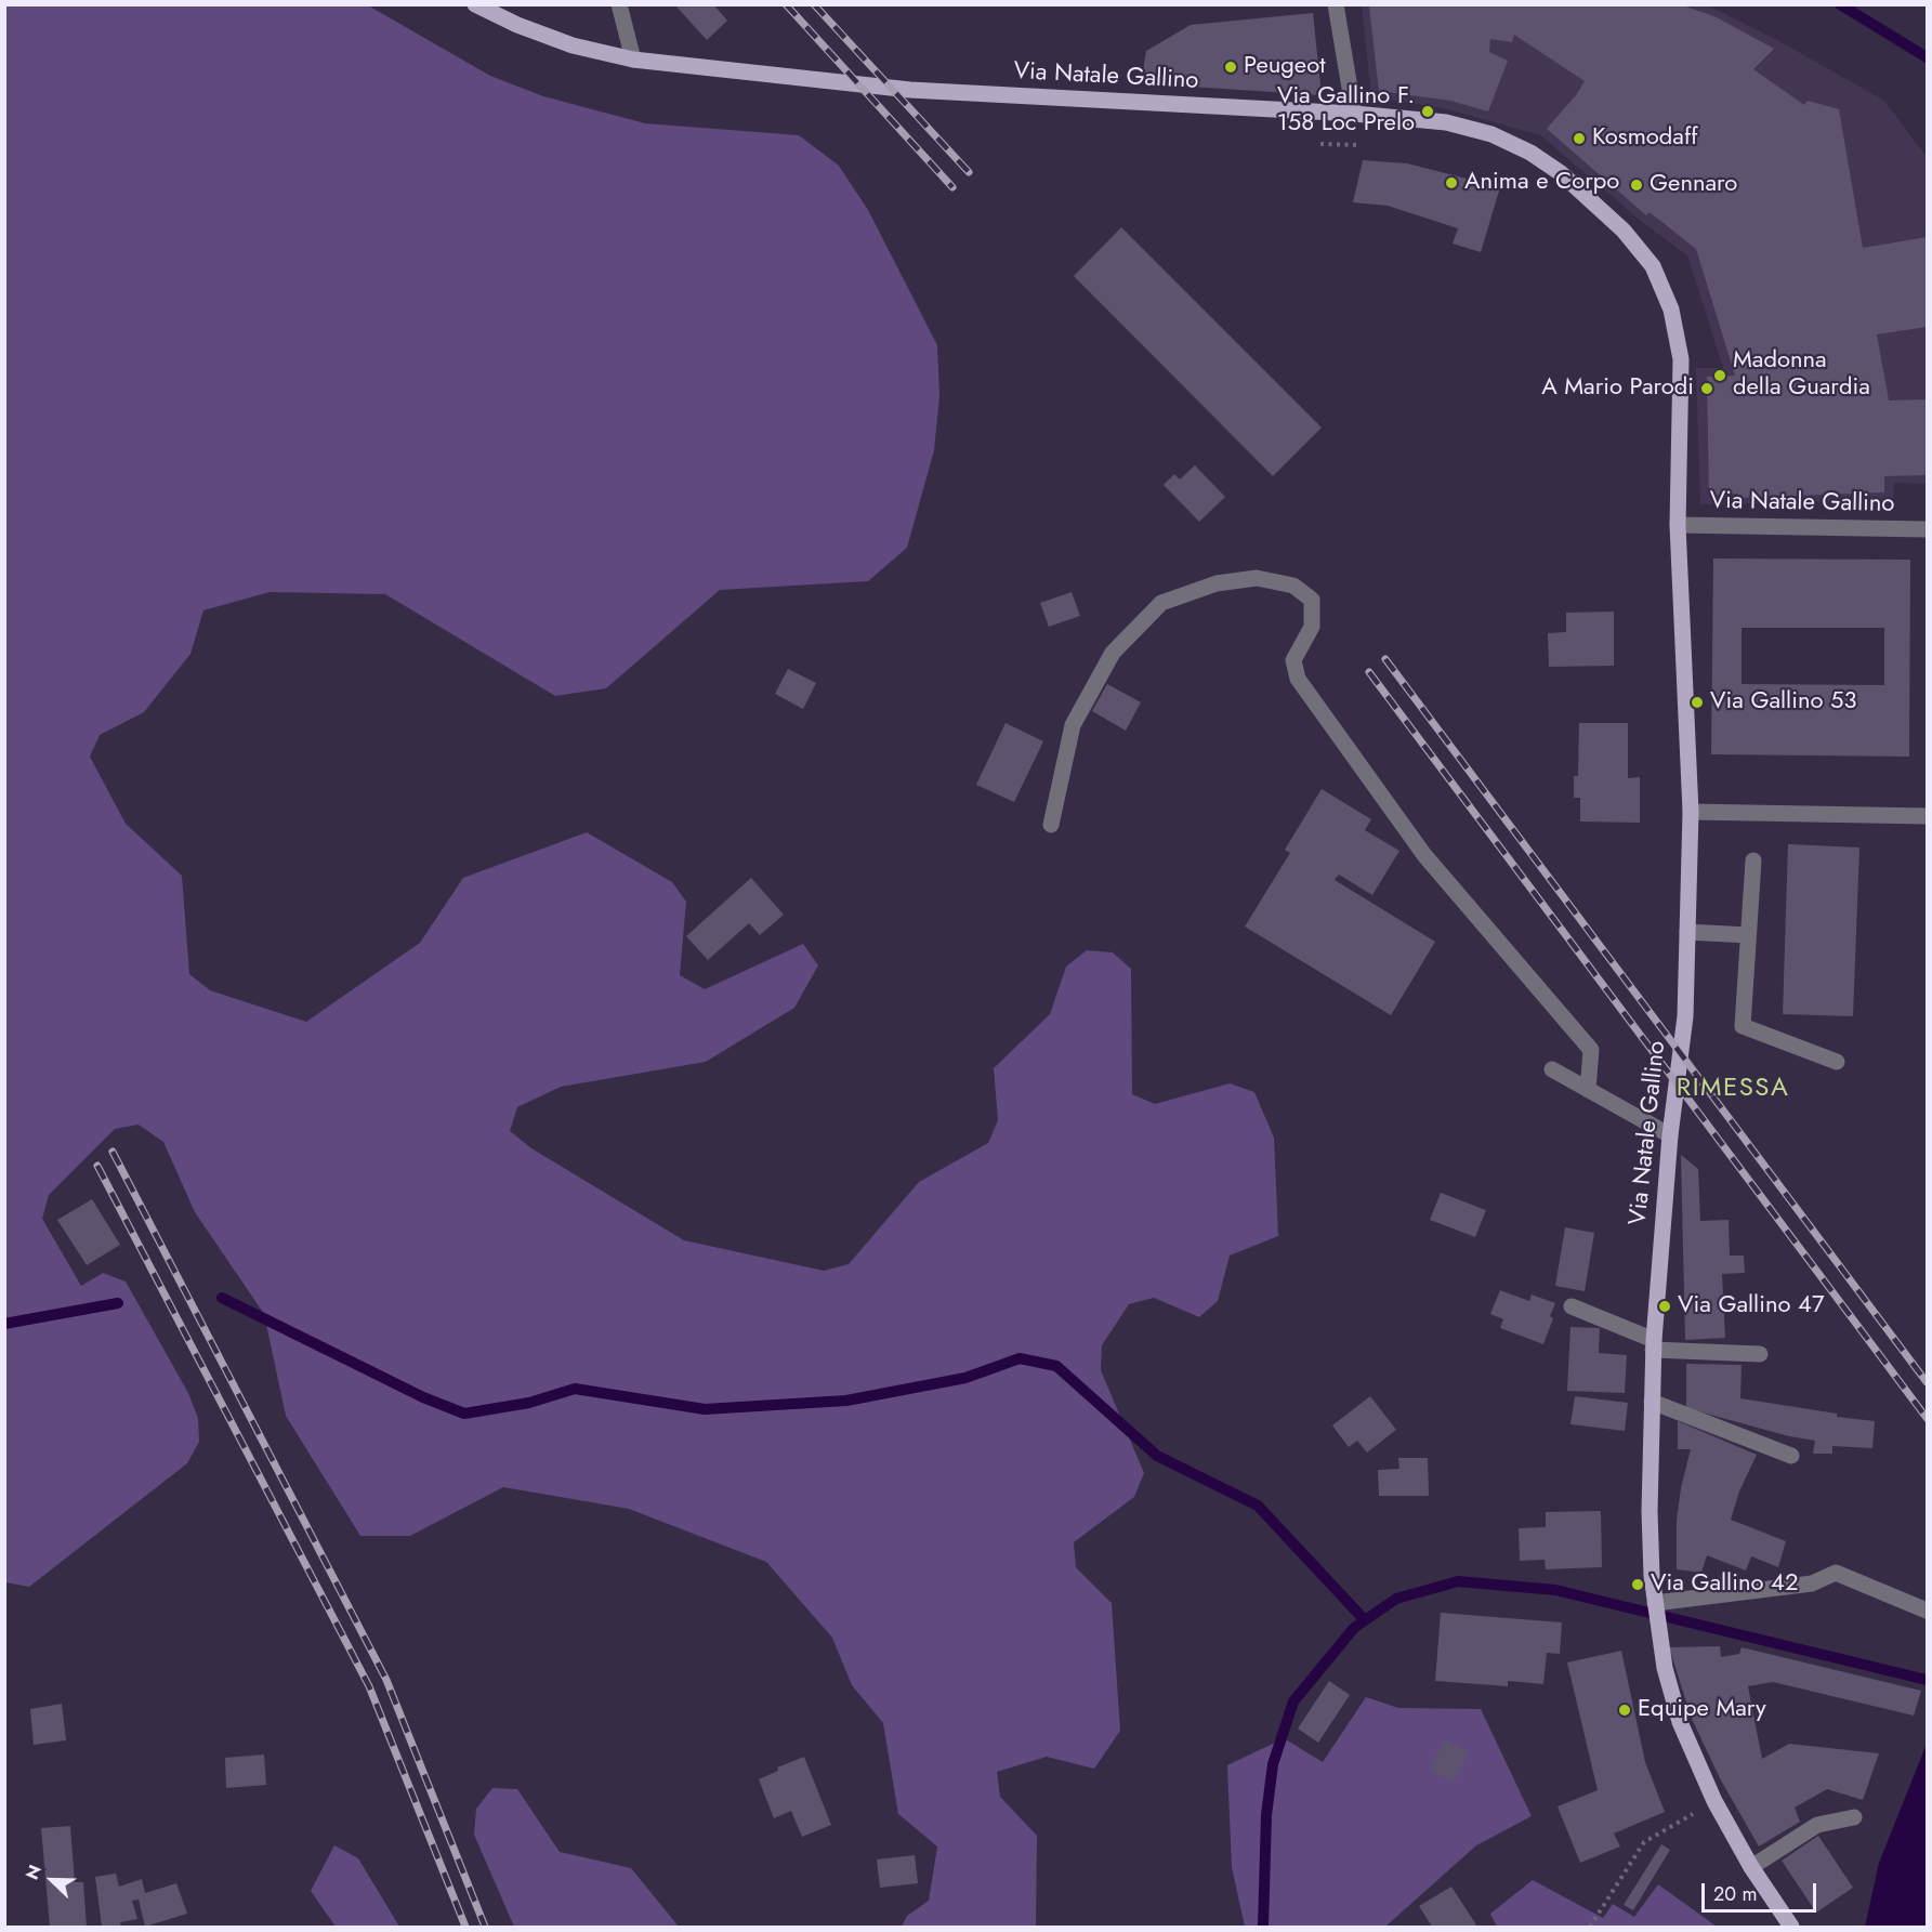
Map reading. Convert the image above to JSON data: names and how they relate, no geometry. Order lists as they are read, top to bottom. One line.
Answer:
{"streets":{"main road":["Via Natale Gallino"]},"districts":["RIMESSA"],"places":["Peugeot","Via Gallino F. 158 Loc Prelo","Kosmodaff","Anima e Corpo","Gennaro","Madonna della Guardia","A Mario Parodi","Via Gallino 53","Via Gallino 47","Via Gallino 42","Equipe Mary"],"scale_bar":"20 m","north":"top left"}
